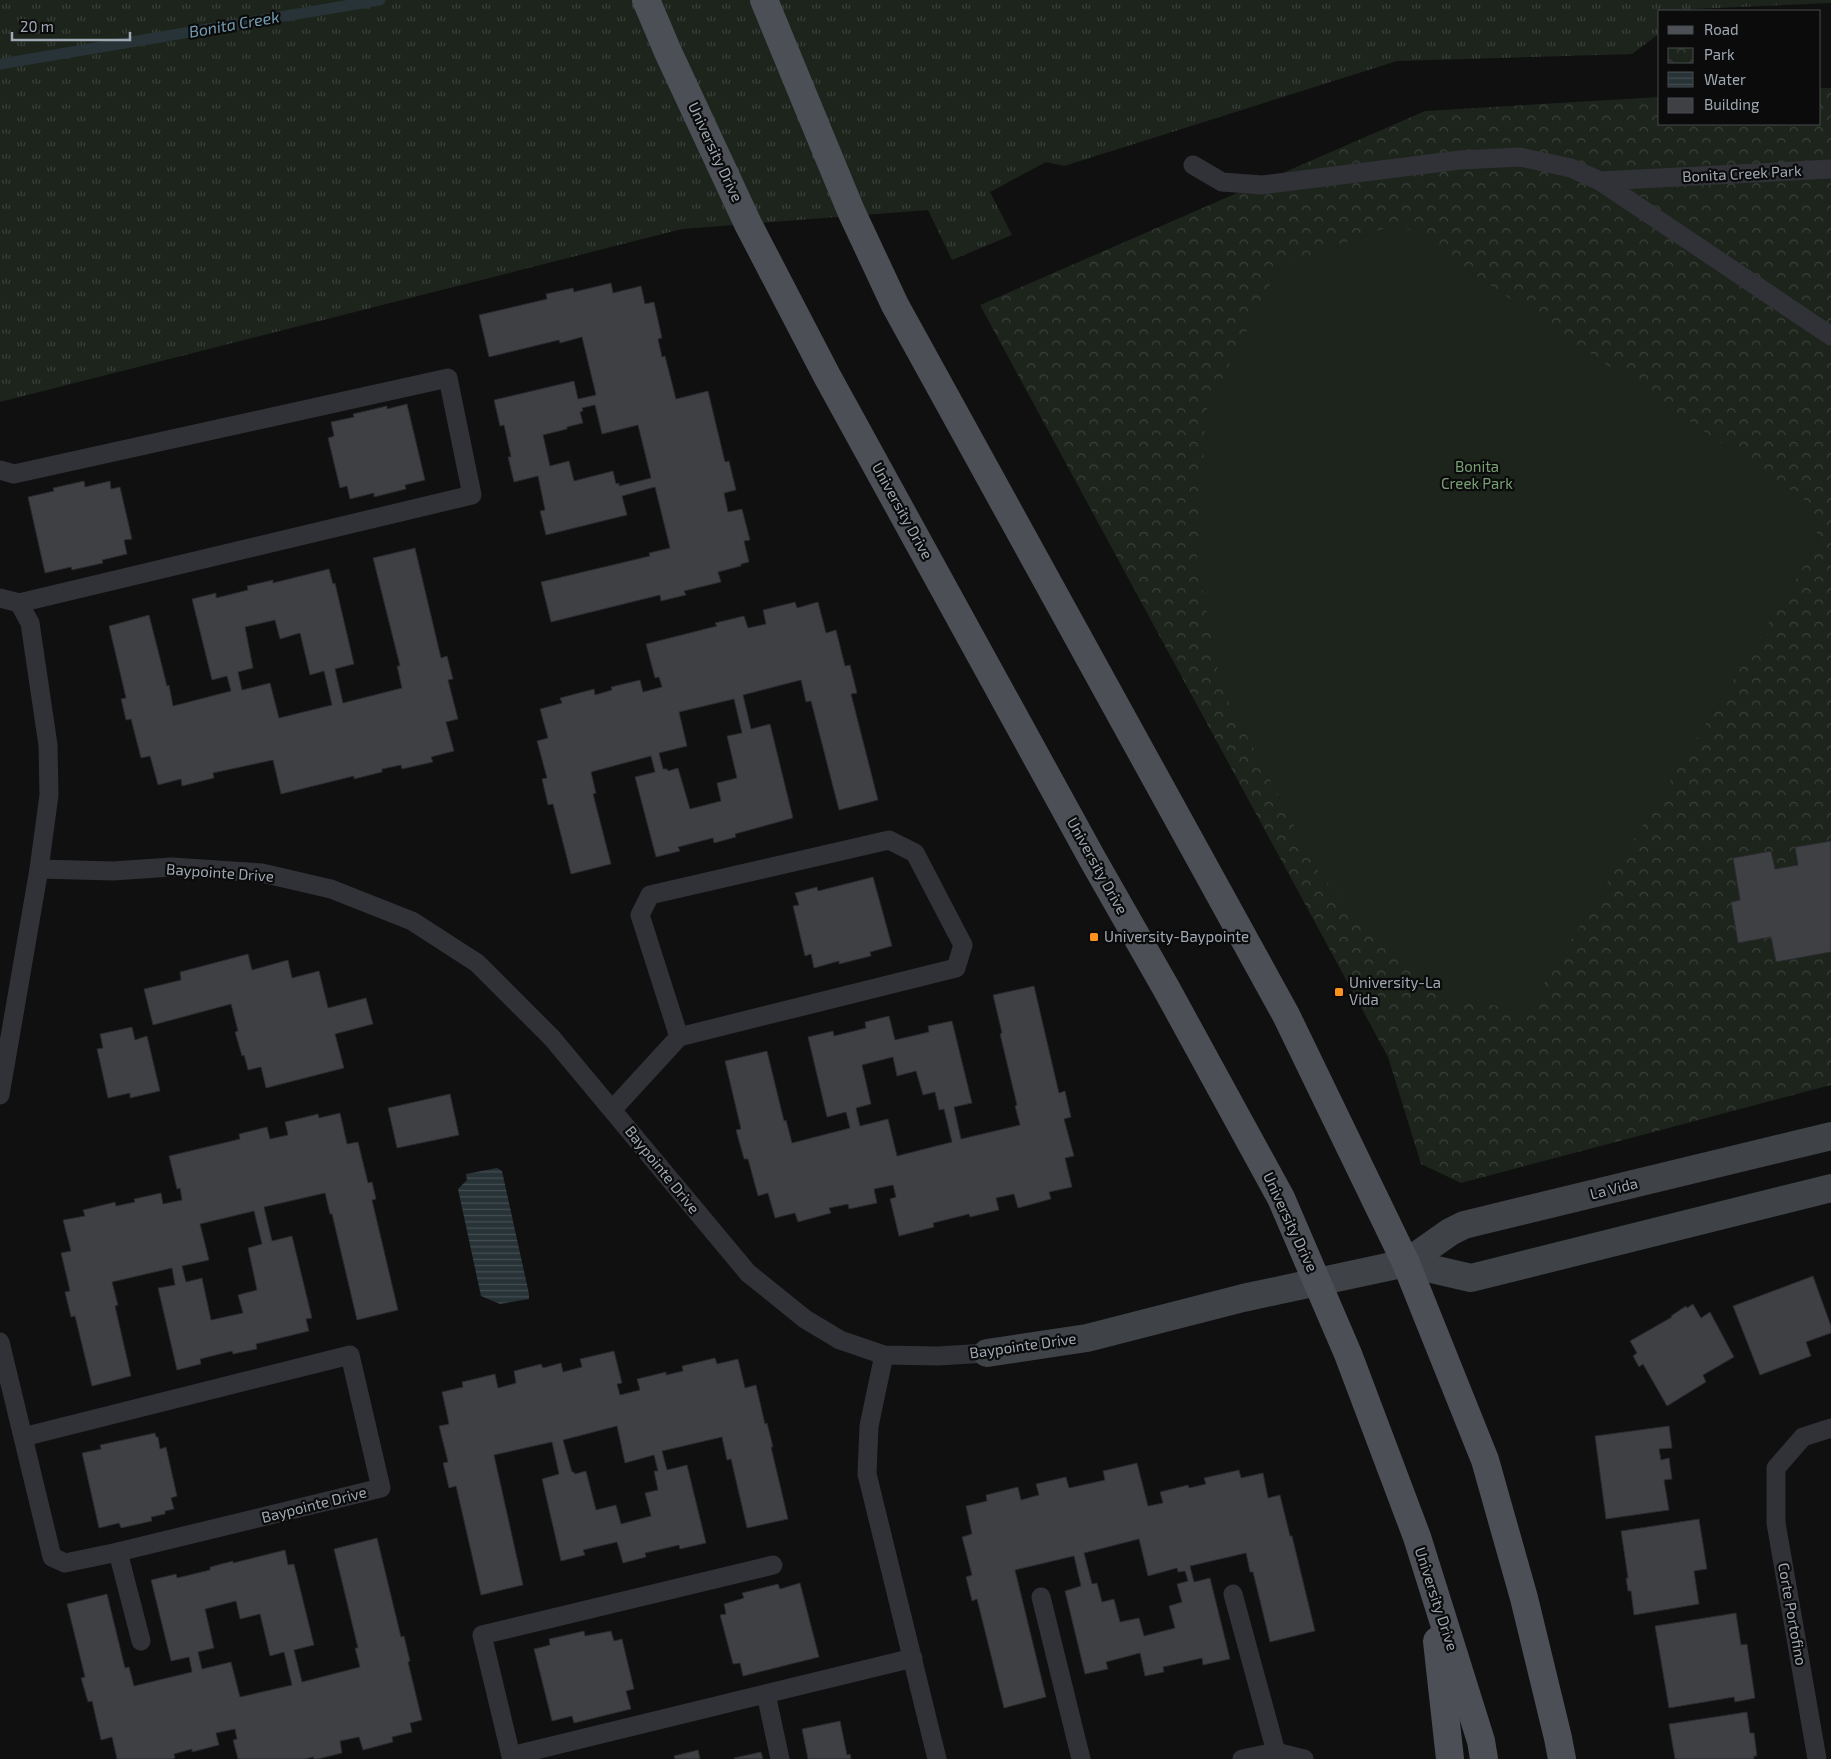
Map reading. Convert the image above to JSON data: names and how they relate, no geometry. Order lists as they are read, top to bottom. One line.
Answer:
{"streets":{"main road":["University Drive"],"street":["Baypointe Drive","La Vida"],"lane":["Bonita Creek Park","Corte Portofino"]},"crossings":[["University Drive","Baypointe Drive"],["University Drive","La Vida"],["Baypointe Drive","La Vida"]],"water":["Bonita Creek"],"parks":["Bonita Creek Park"],"places":{"transit":["University-Baypointe","University-La Vida"]},"legend":["Road","Park","Water","Building"],"scale_bar":"20 m"}
